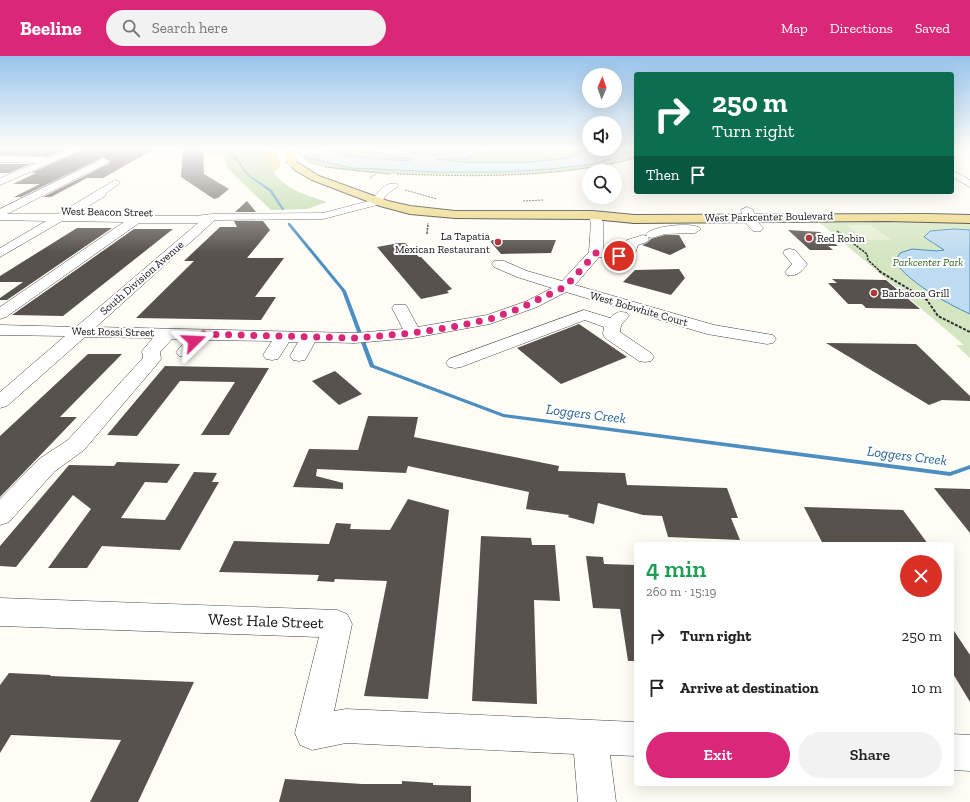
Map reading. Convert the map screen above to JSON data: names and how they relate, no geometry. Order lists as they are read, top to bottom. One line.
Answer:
{"streets":{"main road":["West Parkcenter Boulevard"],"street":["West Beacon Street","South Division Avenue","West Bobwhite Court","West Rossi Street","West Hale Street"]},"crossings":[["West Beacon Street","West Parkcenter Boulevard"],["West Beacon Street","South Division Avenue"],["South Division Avenue","West Rossi Street"],["West Bobwhite Court","West Rossi Street"]],"water":["Loggers Creek"],"parks":["Parkcenter Park"],"places":["Red Robin","La Tapatia Mexican Restaurant","Barbacoa Grill"],"north":"top","page":{"header":"Beeline","search":"Search here","nav":["Map","Directions","Saved"],"turn":["250 m","Turn right"],"then":"Then","heading":["4 min","260 m · 15:19"],"list":[{"name":"Turn right","value":"250 m"},{"name":"Arrive at destination","value":"10 m"}],"buttons":["Exit","Share"]}}
